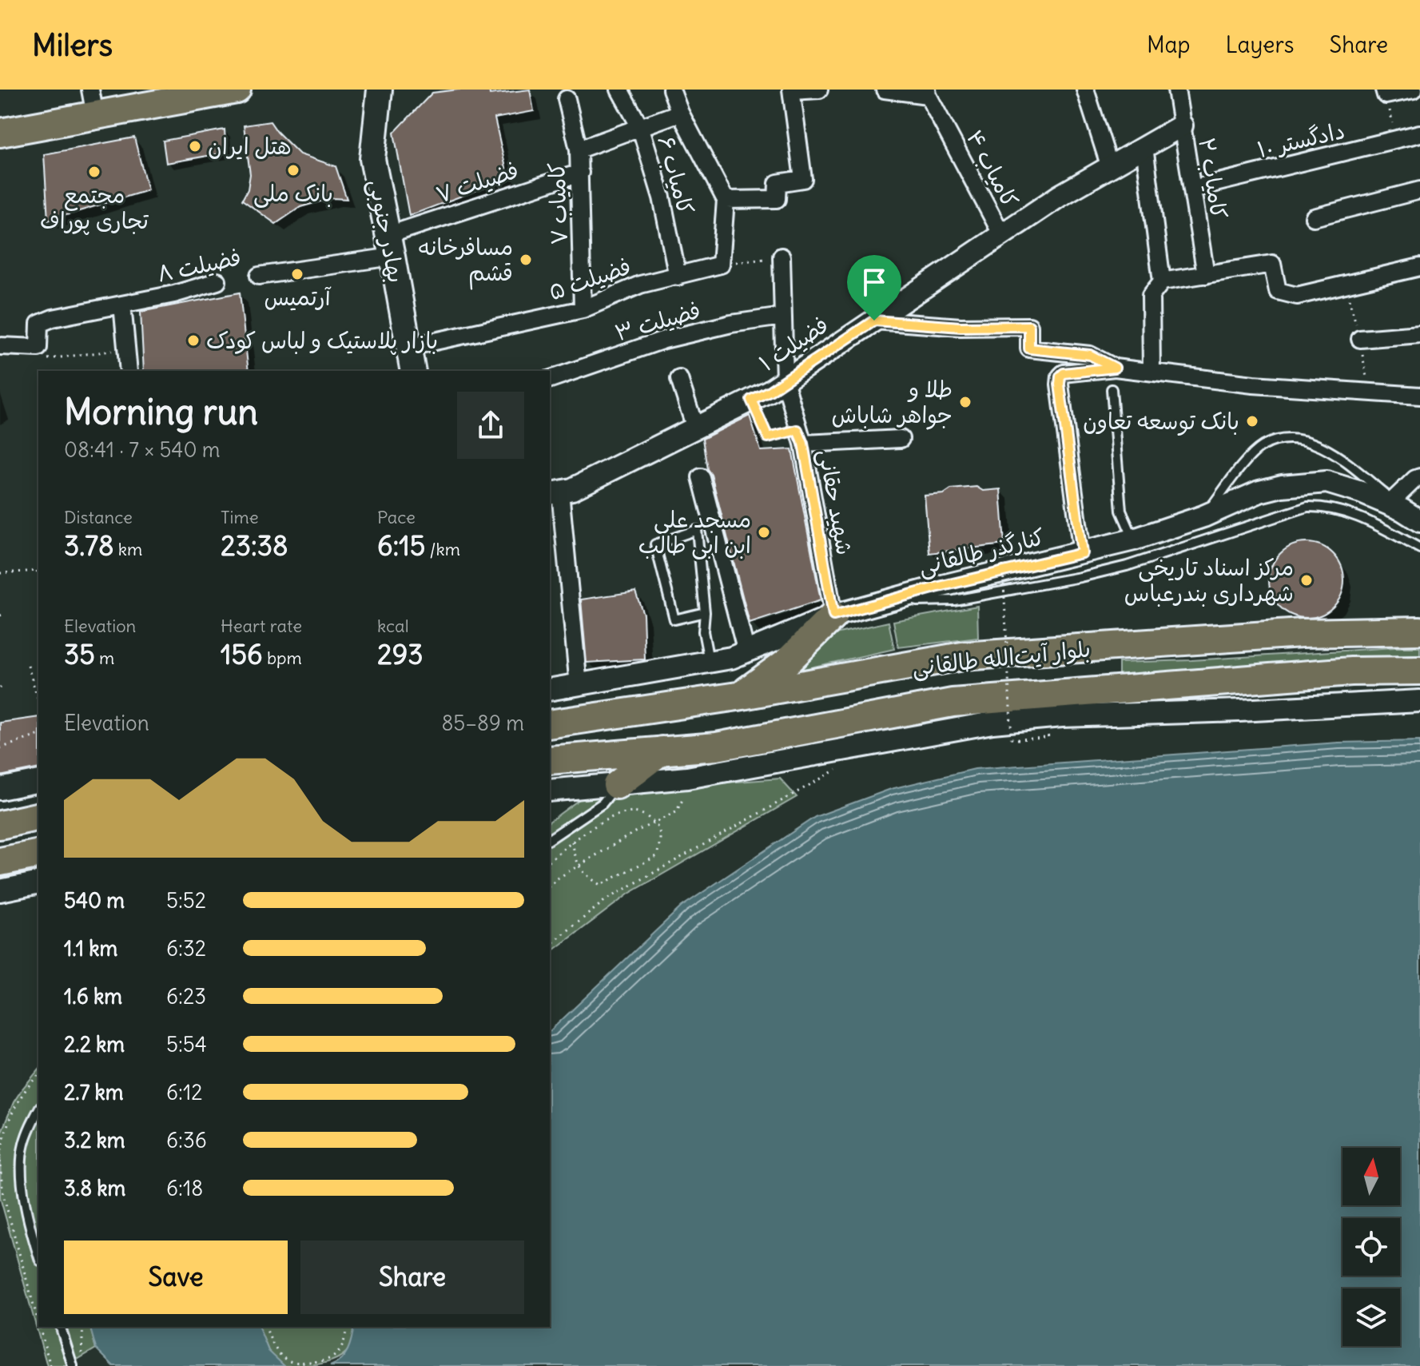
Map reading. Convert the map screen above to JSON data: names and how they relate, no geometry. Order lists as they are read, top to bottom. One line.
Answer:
{"streets":{"main road":["بهادر جنوبی","بلوار آیت‌الله طالقانی"],"street":["دادگستر ۱۰","کامیاب ۴","کامیاب ۶","کامیاب ۲","فضیلت ۷","کامیاب ۷","فضیلت ۸","فضیلت ۵","فضیلت ۳","فضیلت ۱","شهید حقانی","کنارگذر طالقانی"]},"crossings":[["دادگستر ۱۰","کامیاب ۲"],["کامیاب ۴","فضیلت ۱"],["کامیاب ۶","فضیلت ۵"],["کامیاب ۲","فضیلت ۱"],["فضیلت ۷","کامیاب ۷"],["فضیلت ۷","بهادر جنوبی"],["فضیلت ۷","فضیلت ۸"],["کامیاب ۷","فضیلت ۵"],["بهادر جنوبی","فضیلت ۸"],["بهادر جنوبی","فضیلت ۵"],["فضیلت ۱","شهید حقانی"],["شهید حقانی","کنارگذر طالقانی"]],"places":["هتل ایران","بانک ملی","مجتمع تجاری پوراف","مسافرخانه قشم","آرتمیس","بازار پلاستیک و لباس کودک","طلا و جواهر شاباش","بانک توسعه تعاون","مسجد علی ابن ابی طالب","مرکز اسناد تاریخی شهرداری بندرعباس"],"north":"top","page":{"header":"Milers","nav":["Map","Layers","Share"],"heading":["Morning run","08:41 · 7 × 540 m"],"stats":[["Distance","3.78 km"],["Time","23:38"],["Pace","6:15 /km"],["Elevation","35 m"],["Heart rate","156 bpm"],["kcal","293"]],"chart":["Elevation","85–89 m"],"list":[{"name":"540 m","note":"5:52"},{"name":"1.1 km","note":"6:32"},{"name":"1.6 km","note":"6:23"},{"name":"2.2 km","note":"5:54"},{"name":"2.7 km","note":"6:12"},{"name":"3.2 km","note":"6:36"},{"name":"3.8 km","note":"6:18"}],"buttons":["Save","Share"]}}
